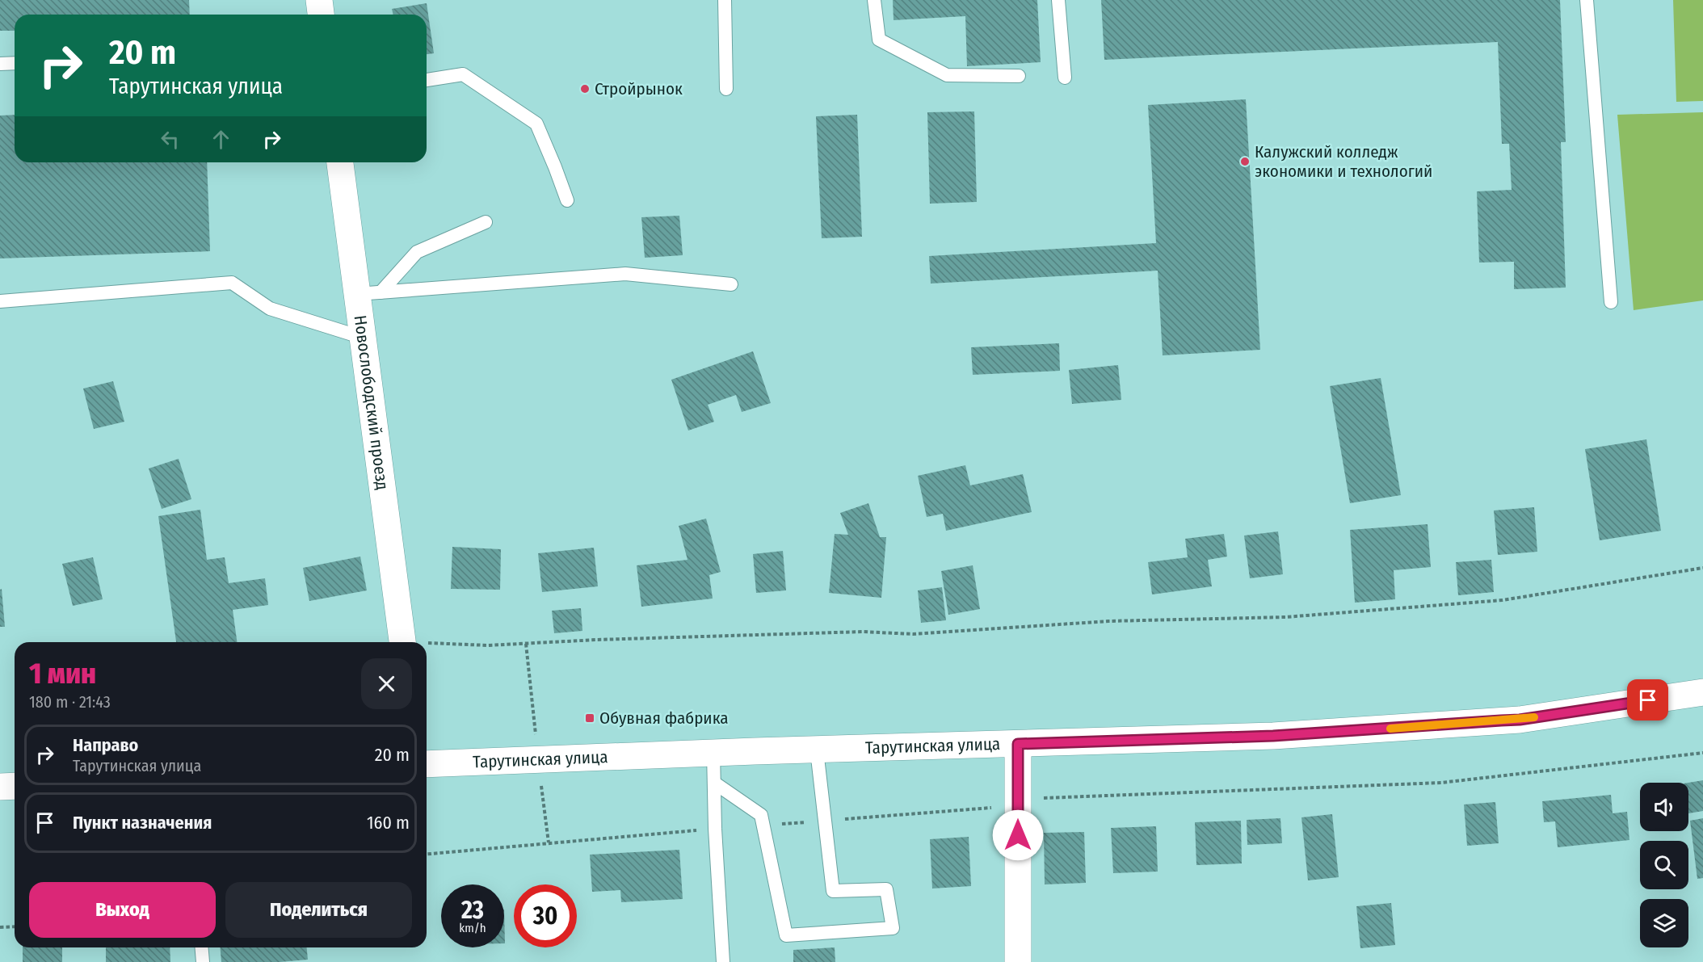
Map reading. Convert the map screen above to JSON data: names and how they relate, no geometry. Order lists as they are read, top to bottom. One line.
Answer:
{"streets":{"main road":["Новослободский проезд","Тарутинская улица"]},"places":{"other":["Стройрынок","Калужский колледж экономики и технологий"],"transit":["Обувная фабрика"]},"page":{"turn":["20 m","Тарутинская улица"],"heading":["1 мин","180 m · 21:43"],"list":[{"name":"Направо","note":"Тарутинская улица","value":"20 m"},{"name":"Пункт назначения","value":"160 m"}],"buttons":["Выход","Поделиться"],"speed":"23 km/h","limit":"30"}}
